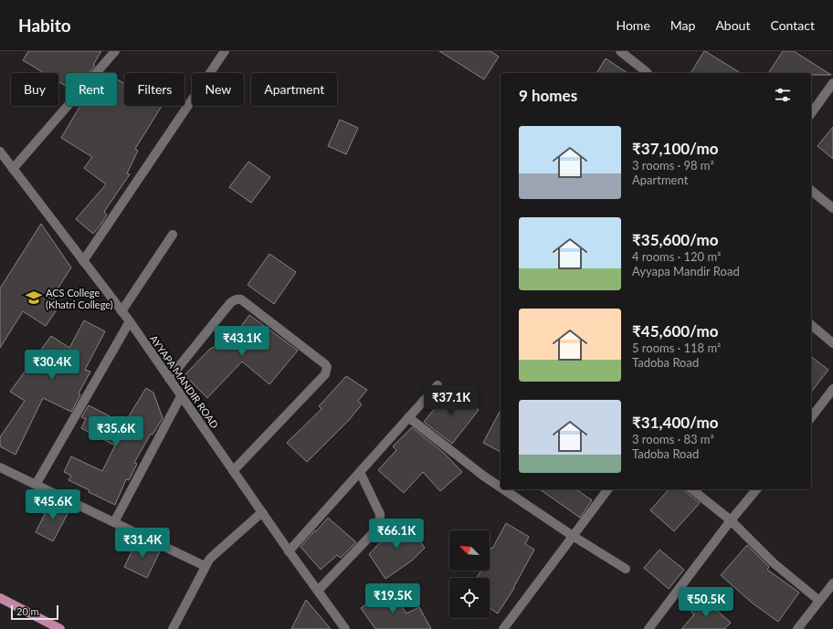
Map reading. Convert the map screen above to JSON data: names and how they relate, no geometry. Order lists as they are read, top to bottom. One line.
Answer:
{"streets":{"street":["AYYAPA MANDIR ROAD"]},"places":{"school or university":["ACS College (Khatri College)"]},"scale_bar":"20 m","north":"top left","page":{"header":"Habito","nav":["Home","Map","About","Contact"],"chip":["Buy","Rent","Filters","New","Apartment"],"heading":"9 homes","list":[{"name":"₹37,100/mo","note":"3 rooms · 98 m² · Apartment"},{"name":"₹35,600/mo","note":"4 rooms · 120 m² · Ayyapa Mandir Road"},{"name":"₹45,600/mo","note":"5 rooms · 118 m² · Tadoba Road"},{"name":"₹31,400/mo","note":"3 rooms · 83 m² · Tadoba Road"}],"price":["₹43.1K","₹30.4K","₹37.1K","₹35.6K","₹45.6K","₹66.1K","₹31.4K","₹19.5K","₹50.5K"],"scale":"20 m"}}
